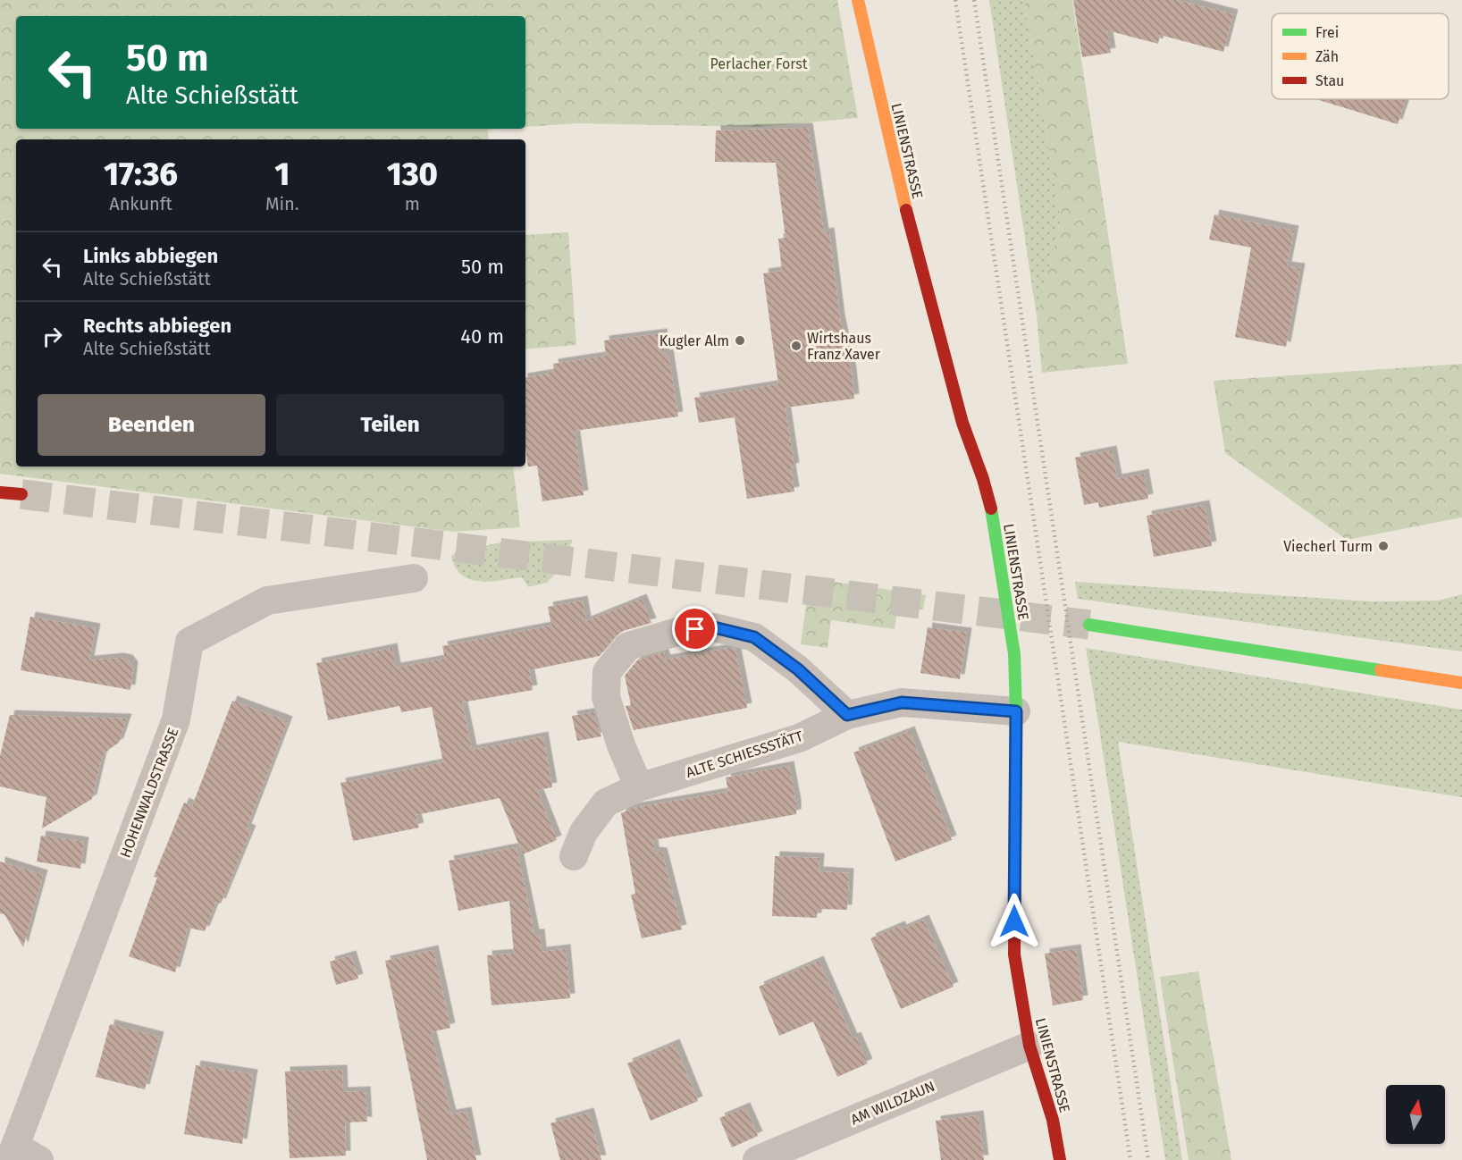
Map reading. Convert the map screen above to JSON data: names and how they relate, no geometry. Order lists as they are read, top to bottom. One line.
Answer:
{"streets":{"street":["LINIENSTRASSE","ALTE SCHIESSSTÄTT","HOHENWALDSTRASSE","AM WILDZAUN"]},"crossings":[["LINIENSTRASSE","ALTE SCHIESSSTÄTT"],["LINIENSTRASSE","AM WILDZAUN"]],"parks":["Perlacher Forst"],"places":["Kugler Alm","Wirtshaus Franz Xaver","Viecherl Turm"],"legend":["Frei","Zäh","Stau"],"north":"top","page":{"turn":["50 m","Alte Schießstätt"],"eta":["17:36","Ankunft","1","Min.","130","m"],"list":[{"name":"Links abbiegen","note":"Alte Schießstätt","value":"50 m"},{"name":"Rechts abbiegen","note":"Alte Schießstätt","value":"40 m"}],"buttons":["Beenden","Teilen"]}}
